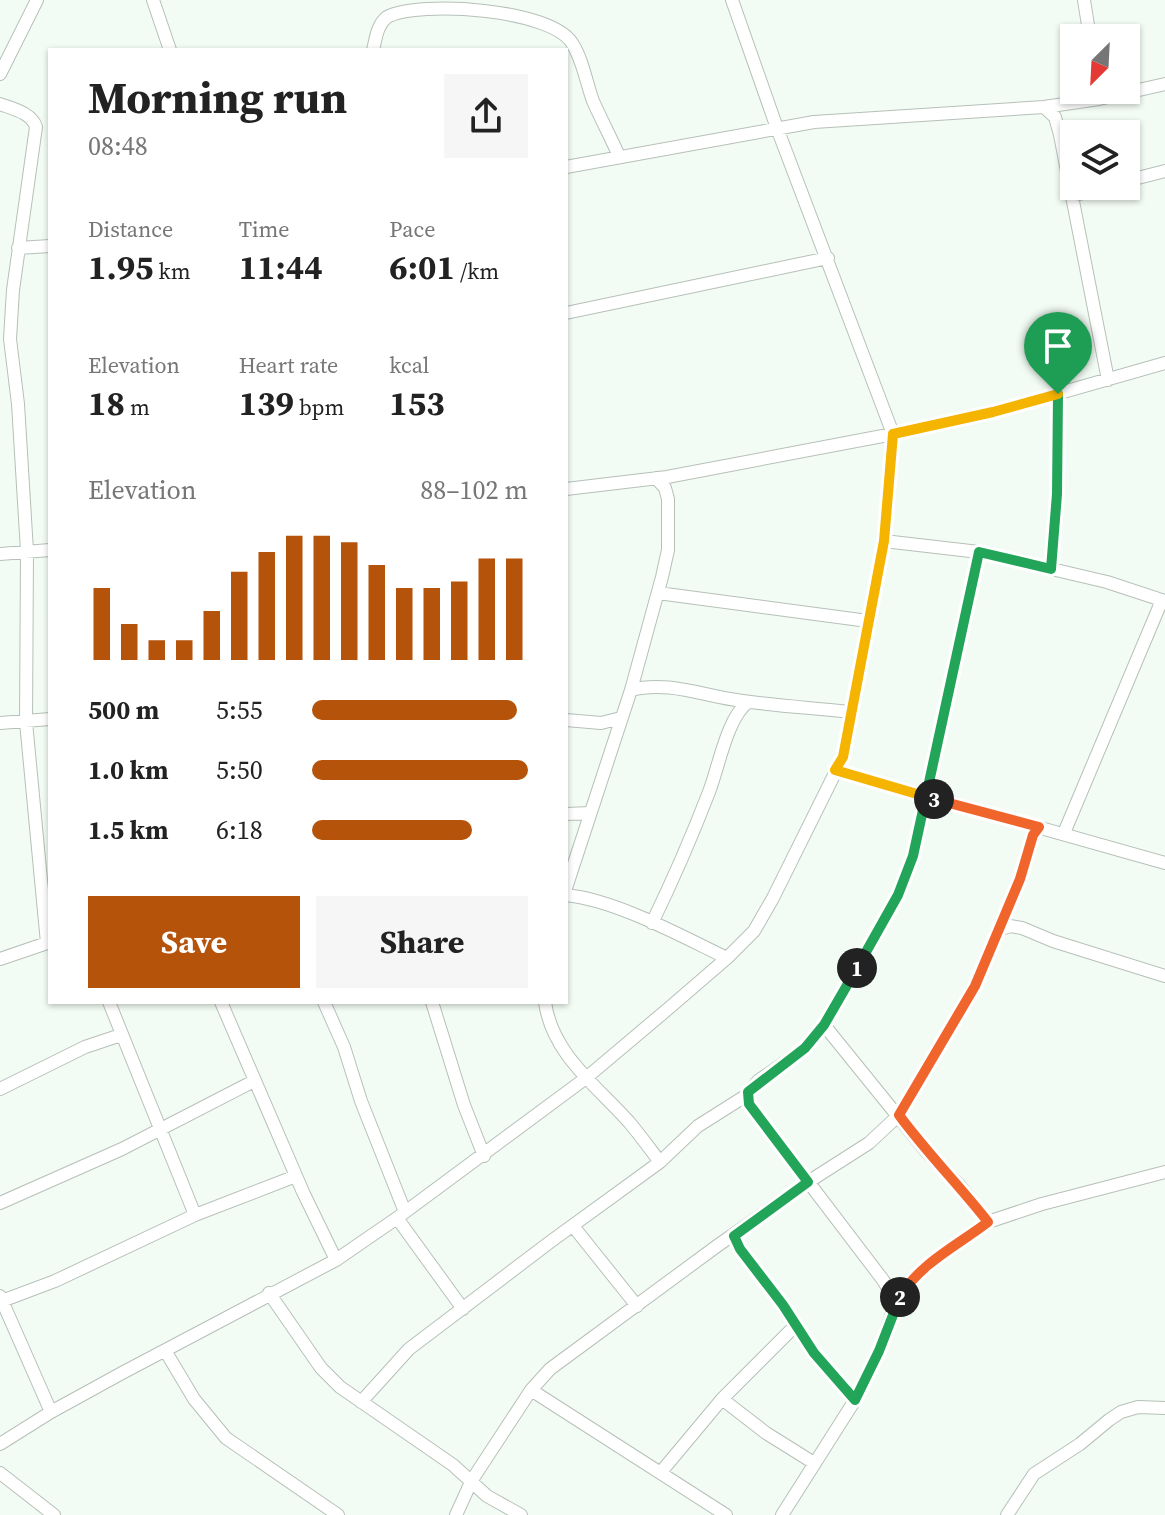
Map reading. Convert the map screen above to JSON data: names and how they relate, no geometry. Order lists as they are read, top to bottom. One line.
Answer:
{"north":"bottom left","page":{"heading":["Morning run","08:48"],"stats":[["Distance","1.95 km"],["Time","11:44"],["Pace","6:01 /km"],["Elevation","18 m"],["Heart rate","139 bpm"],["kcal","153"]],"chart":["Elevation","88–102 m"],"list":[{"name":"500 m","note":"5:55"},{"name":"1.0 km","note":"5:50"},{"name":"1.5 km","note":"6:18"}],"pins":["3","1","2"],"buttons":["Save","Share"]}}
